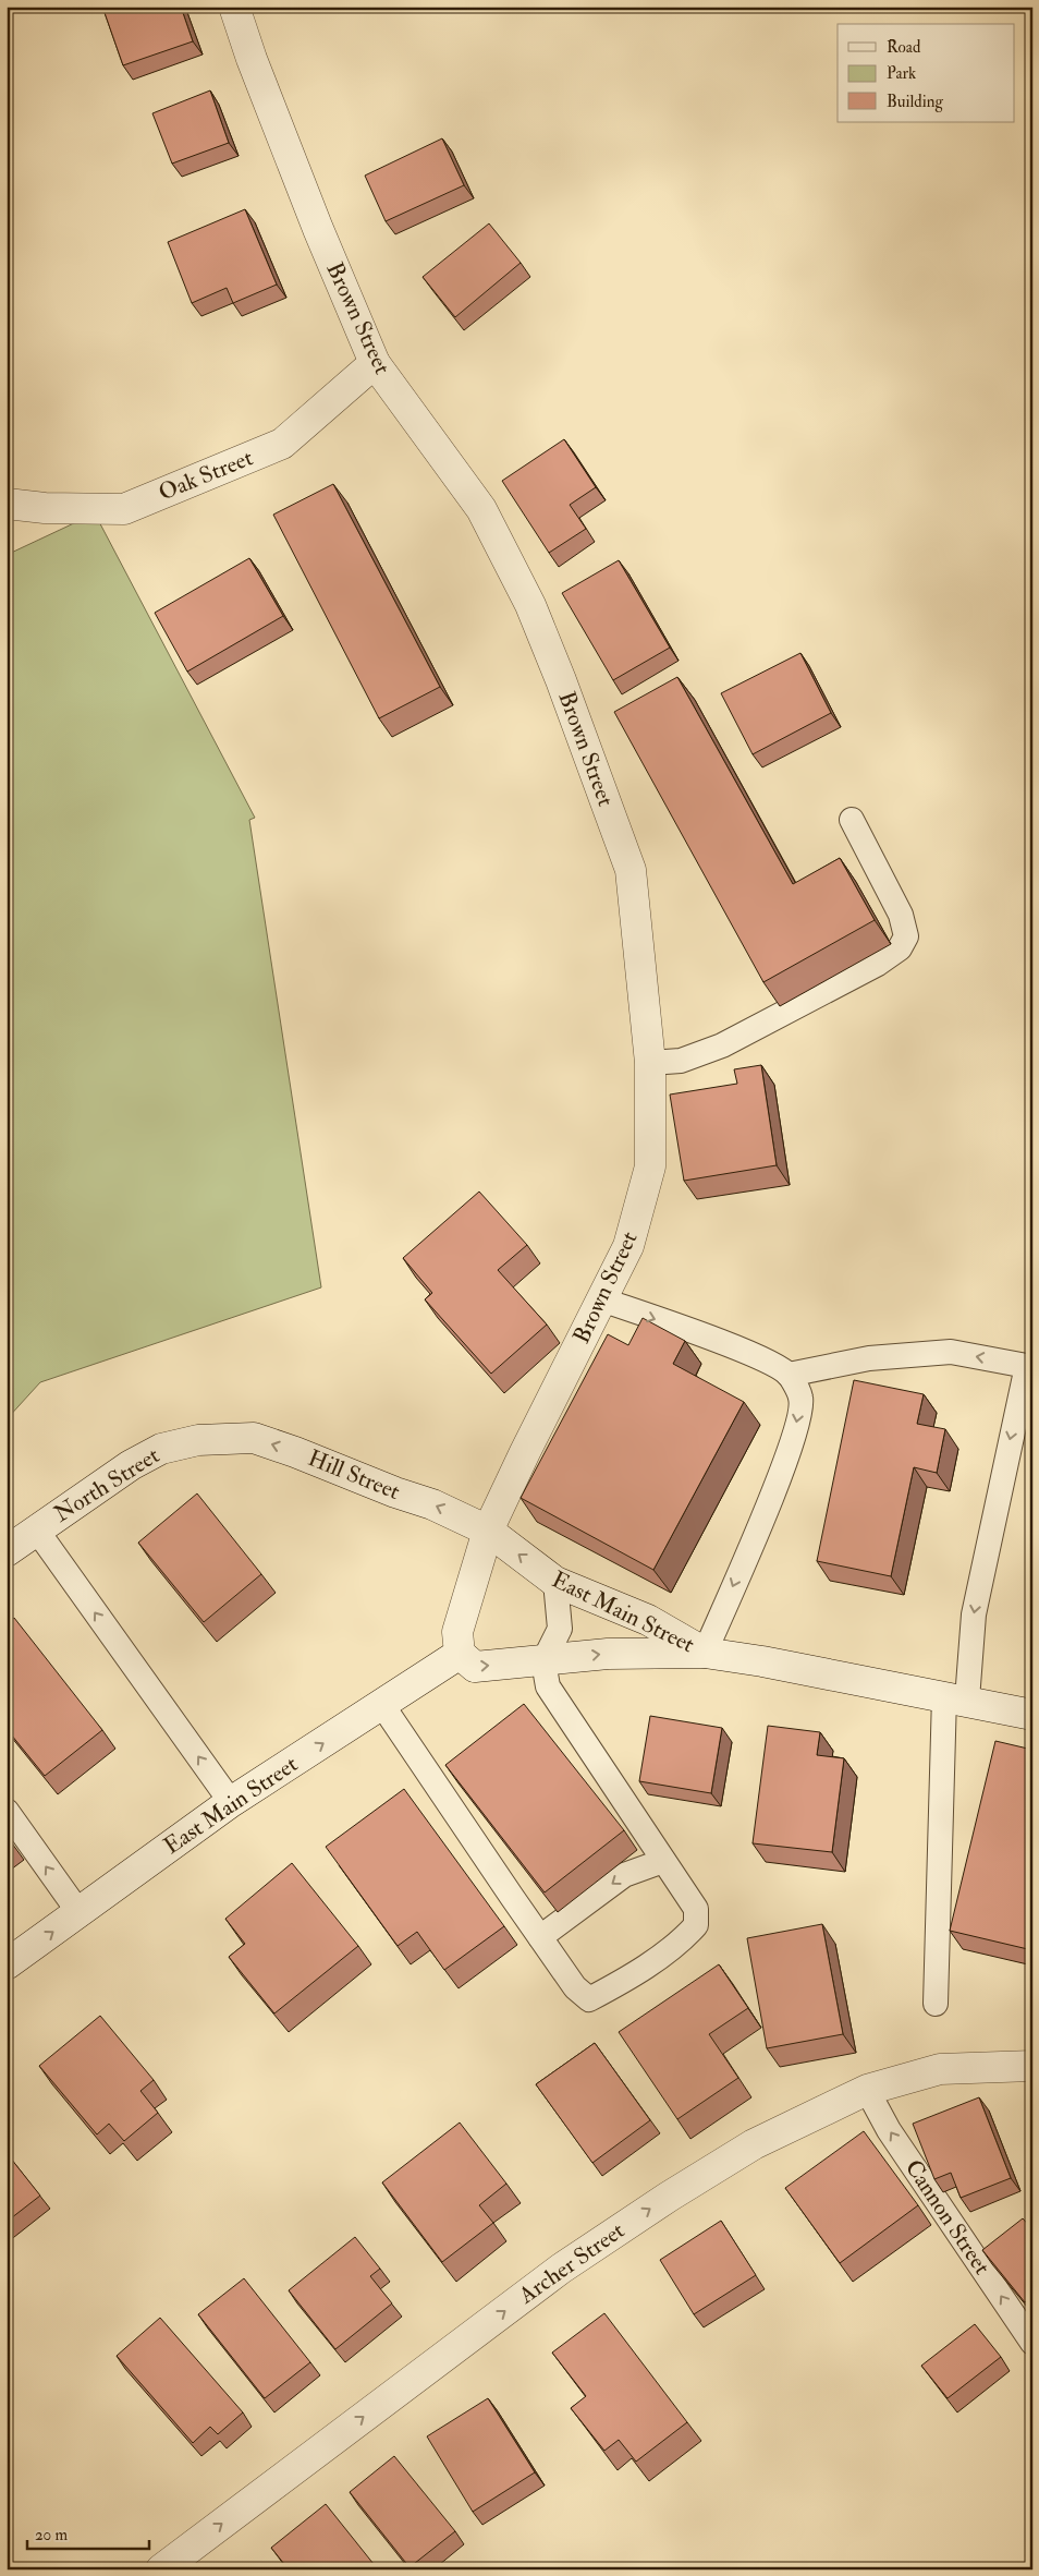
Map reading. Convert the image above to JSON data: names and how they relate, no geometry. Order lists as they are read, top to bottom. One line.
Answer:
{"streets":{"street":["Brown Street","Oak Street","Hill Street","North Street","East Main Street","Archer Street"],"lane":["Cannon Street"]},"crossings":[["Brown Street","Oak Street"],["Brown Street","Hill Street"],["Brown Street","East Main Street"],["Hill Street","North Street"],["Hill Street","East Main Street"],["Cannon Street","Archer Street"]],"one_way":["Hill Street","Cannon Street","Archer Street"],"legend":["Road","Park","Building"],"scale_bar":"20 m"}
